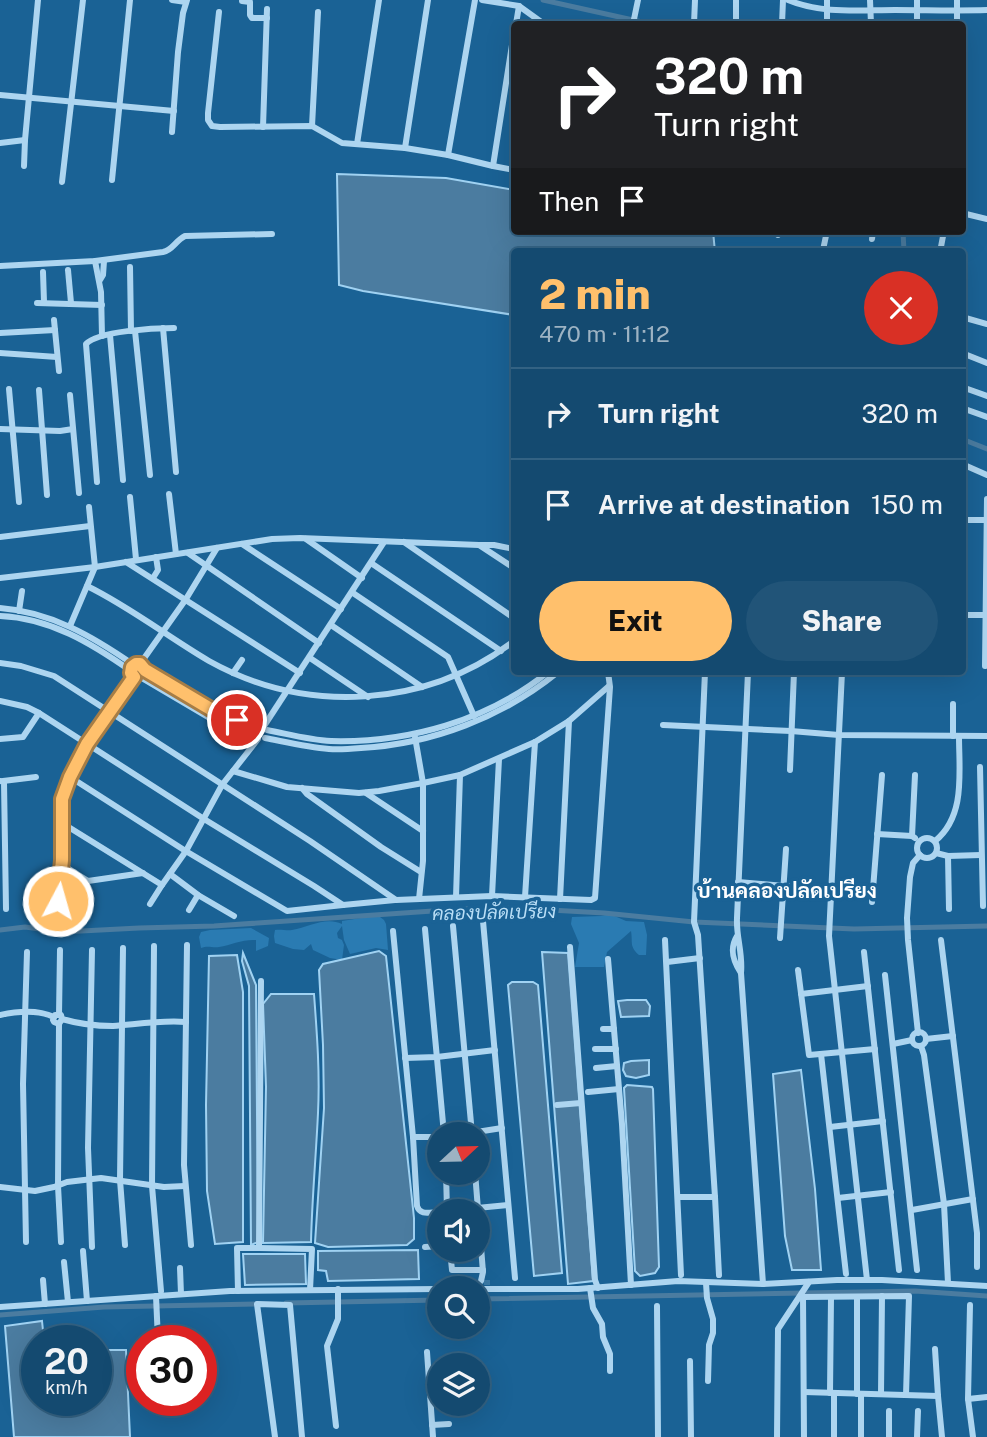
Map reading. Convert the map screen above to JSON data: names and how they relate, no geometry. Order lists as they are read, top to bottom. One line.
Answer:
{"districts":["บ้านคลองปลัดเปรียง"],"water":["คลองปลัดเปรียง"],"north":"right","page":{"turn":["320 m","Turn right"],"then":"Then","heading":["2 min","470 m · 11:12"],"list":[{"name":"Turn right","value":"320 m"},{"name":"Arrive at destination","value":"150 m"}],"buttons":["Exit","Share"],"speed":"20 km/h","limit":"30"}}
